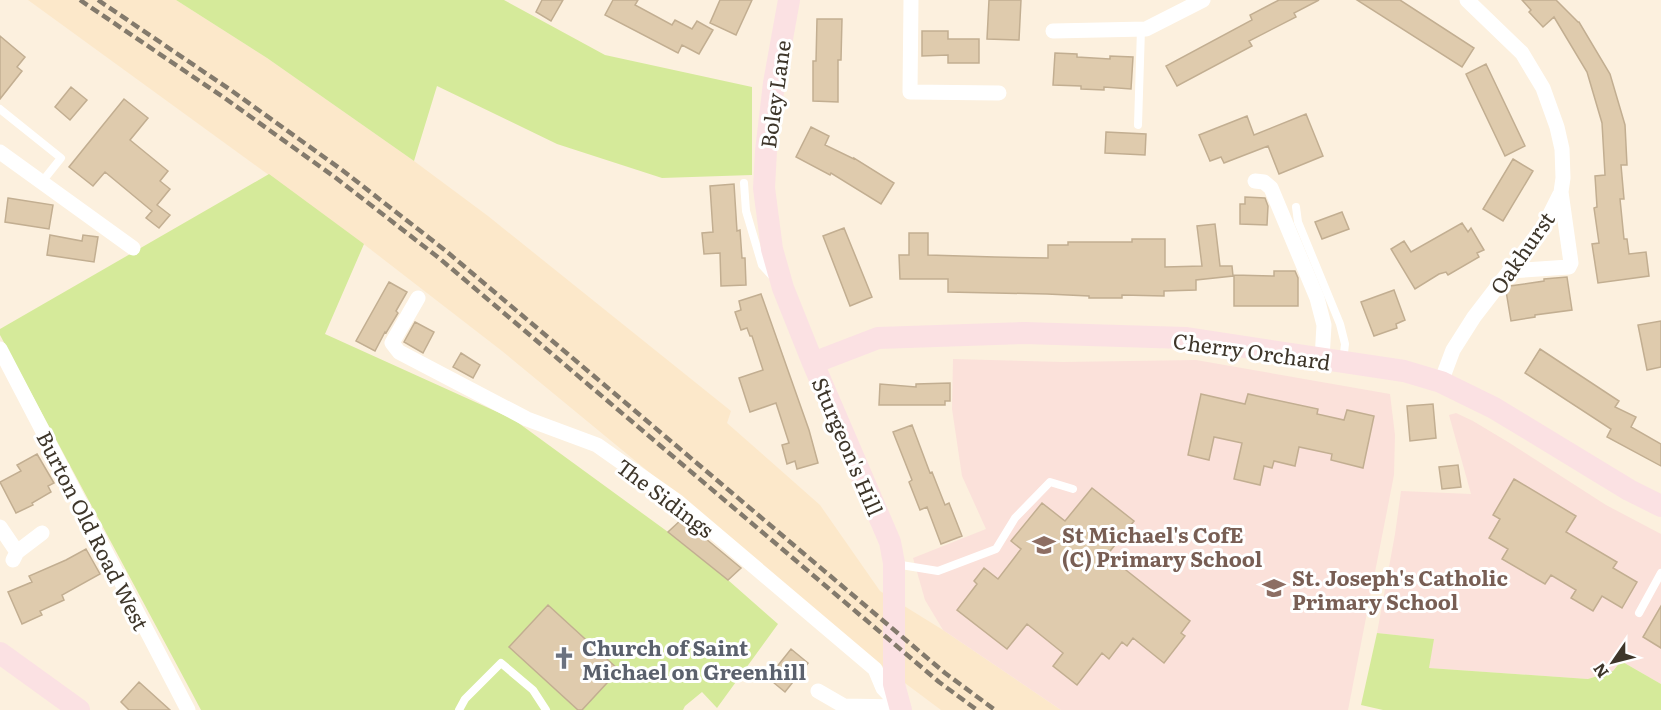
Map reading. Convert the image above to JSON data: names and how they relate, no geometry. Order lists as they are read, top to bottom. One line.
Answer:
{"streets":{"street":["Boley Lane","Oakhurst","Cherry Orchard","Sturgeon's Hill","The Sidings","Burton Old Road West"]},"crossings":[["Boley Lane","Sturgeon's Hill"],["Oakhurst","Cherry Orchard"],["Cherry Orchard","Sturgeon's Hill"],["Sturgeon's Hill","The Sidings"]],"places":{"school or university":["St Michael's CofE (C) Primary School","St. Joseph's Catholic Primary School"],"church":["Church of Saint Michael on Greenhill"]},"north":"bottom left"}
